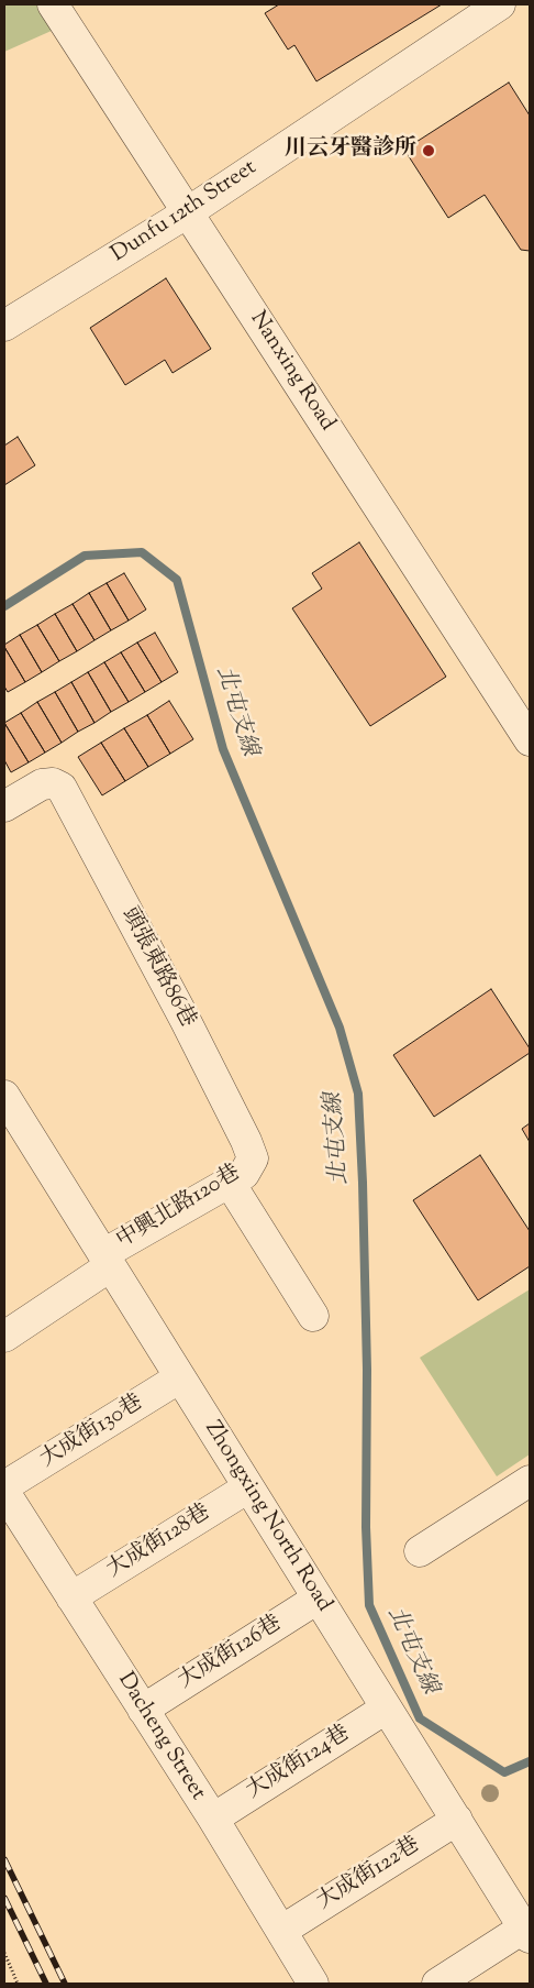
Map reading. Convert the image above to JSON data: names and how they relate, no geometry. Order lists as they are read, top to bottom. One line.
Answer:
{"streets":{"street":["Dunfu 12th Street","Nanxing Road","頭張東路86巷","中興北路120巷","大成街130巷","Zhongxing North Road","大成街128巷","大成街126巷","Dacheng Street","大成街124巷","大成街122巷"]},"crossings":[["Dunfu 12th Street","Nanxing Road"],["頭張東路86巷","中興北路120巷"],["中興北路120巷","Zhongxing North Road"],["大成街130巷","Zhongxing North Road"],["Zhongxing North Road","大成街128巷"],["Zhongxing North Road","大成街126巷"],["Zhongxing North Road","大成街124巷"],["Zhongxing North Road","大成街122巷"],["大成街128巷","Dacheng Street"],["大成街126巷","Dacheng Street"],["Dacheng Street","大成街124巷"],["Dacheng Street","大成街122巷"]],"water":["北屯支線"],"places":["川云牙醫診所"]}
